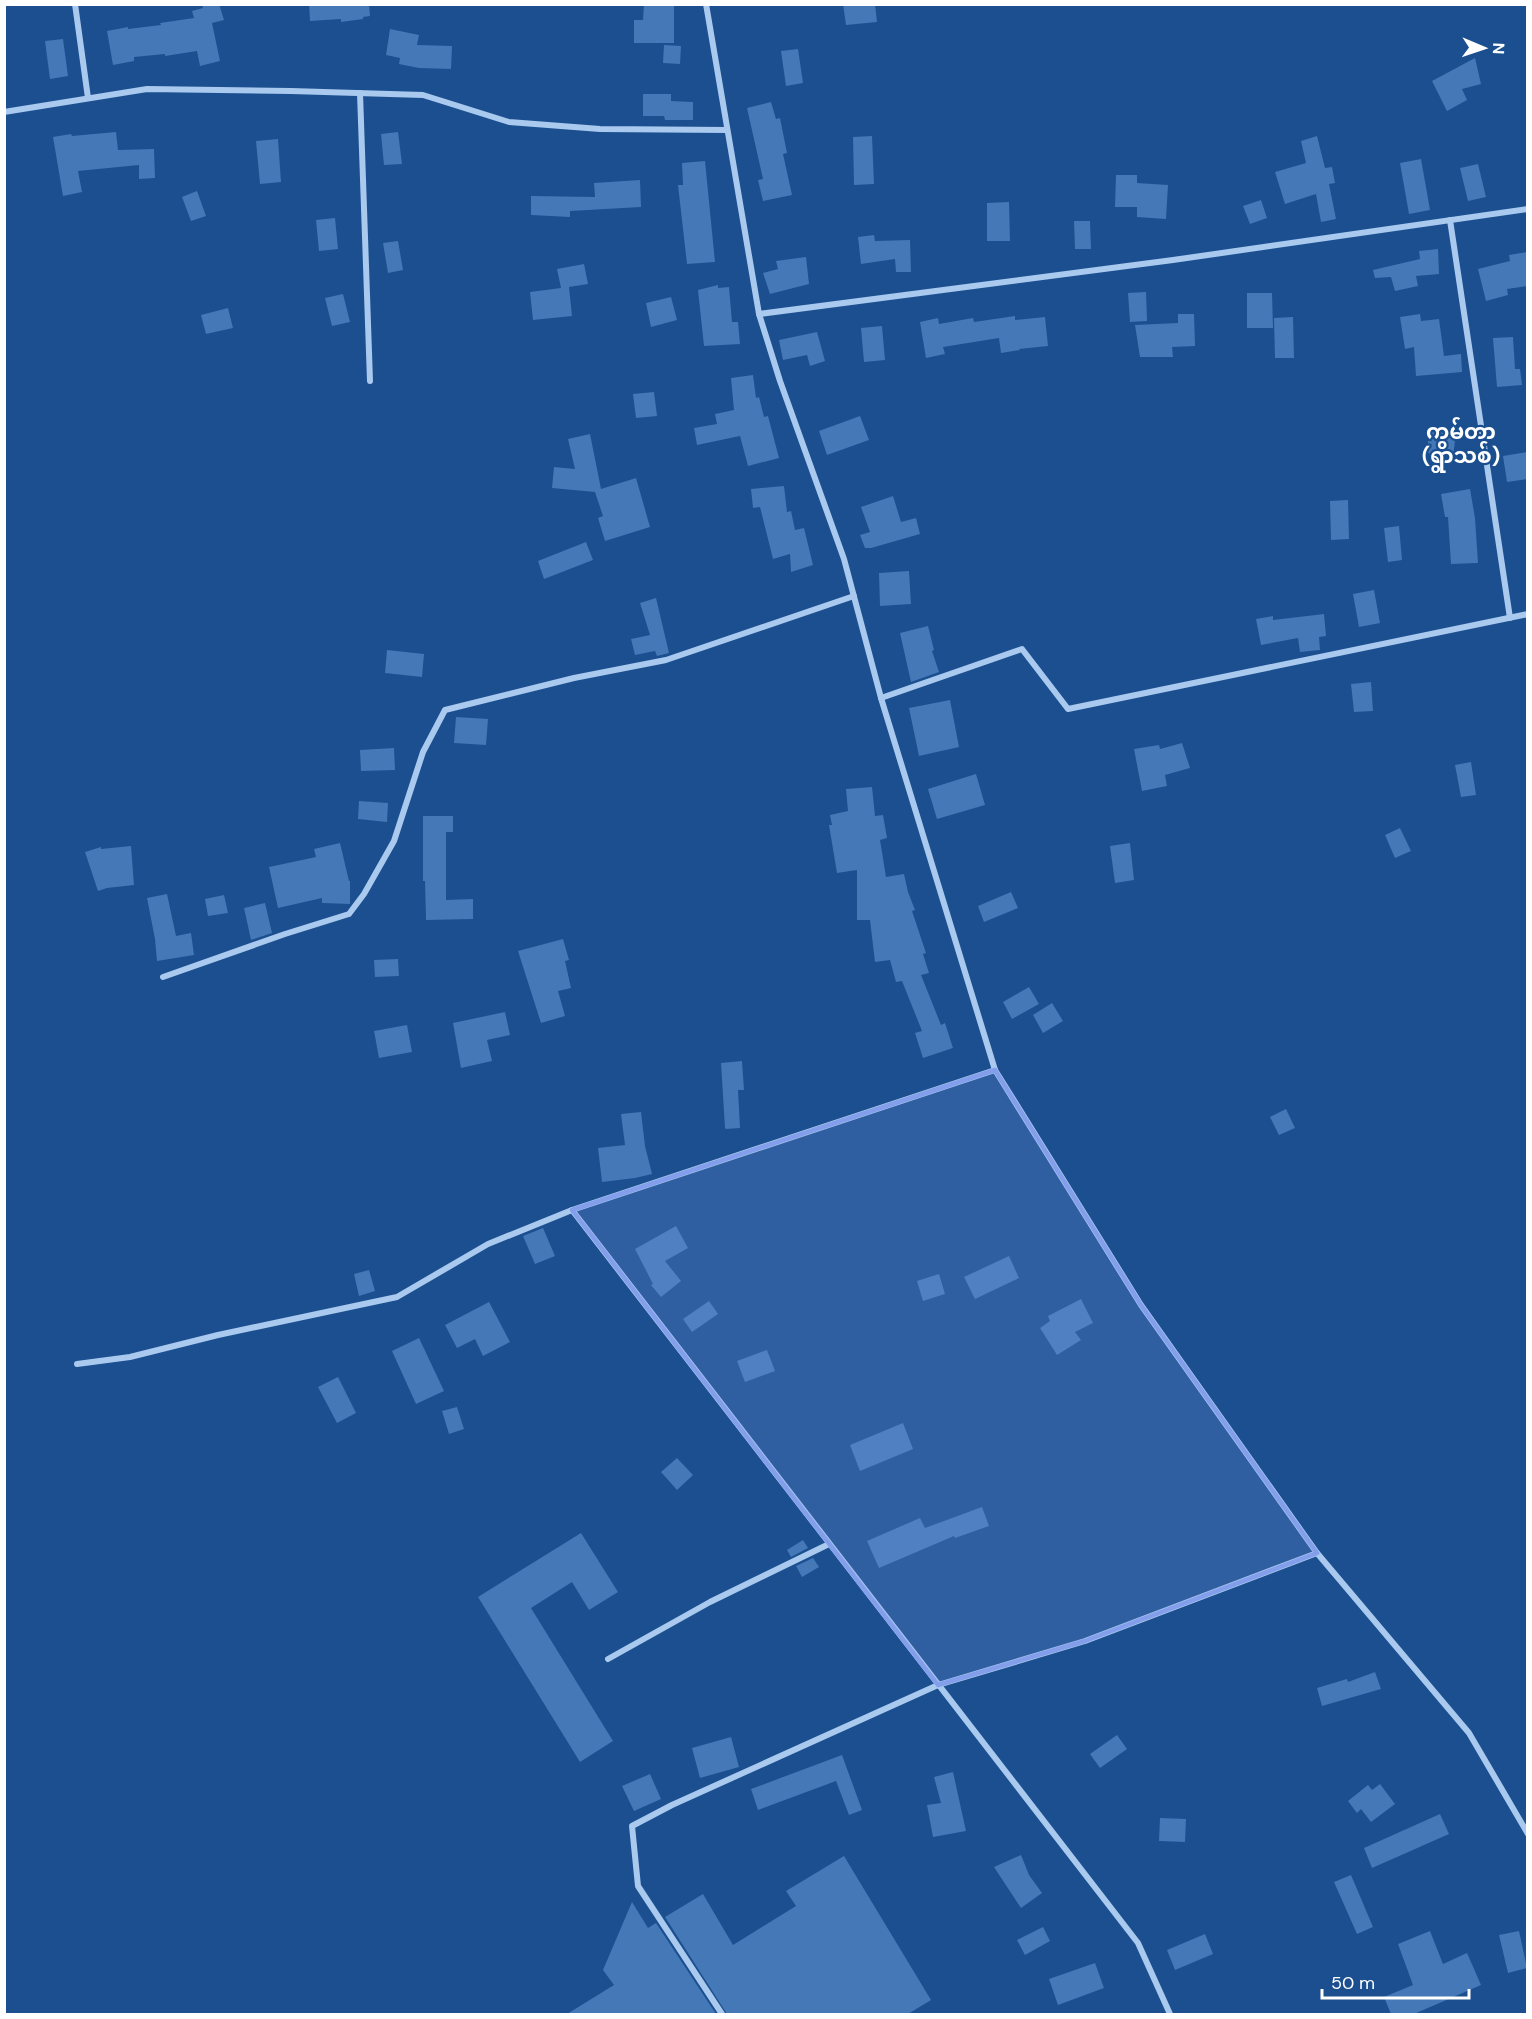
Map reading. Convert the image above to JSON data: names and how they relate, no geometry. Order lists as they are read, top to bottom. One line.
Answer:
{"districts":["ကွမ်တာ (ရွာသစ်)"],"scale_bar":"50 m","north":"right"}
